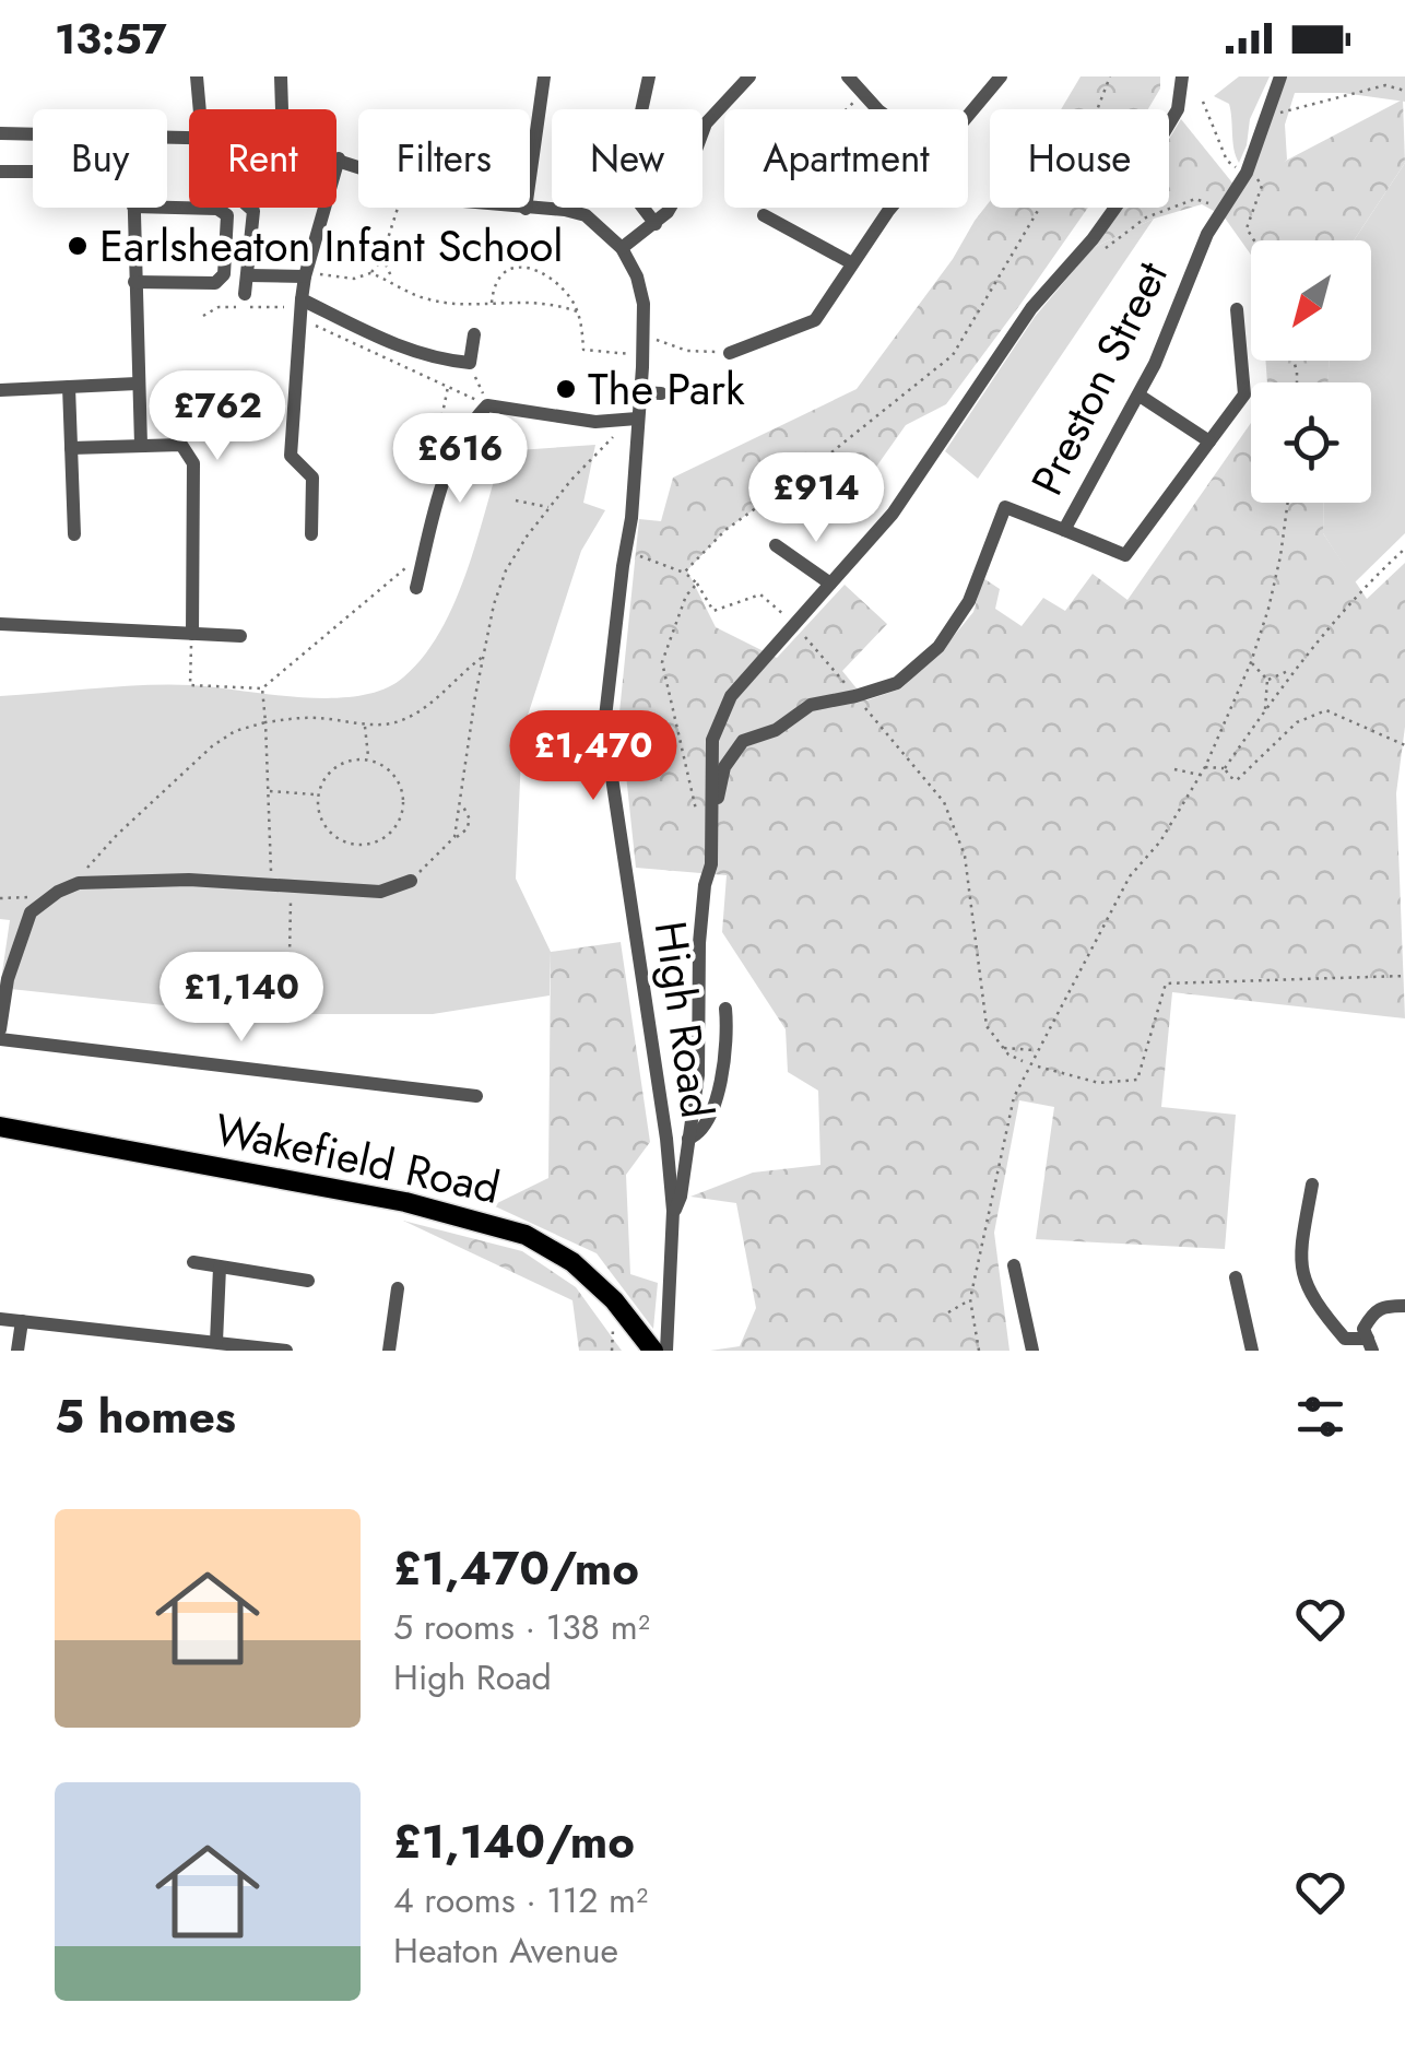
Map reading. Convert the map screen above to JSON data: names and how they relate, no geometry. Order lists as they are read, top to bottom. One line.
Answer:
{"streets":{"highway":["Wakefield Road"],"street":["Preston Street","High Road"]},"places":["Earlsheaton Infant School","The Park"],"north":"bottom left","page":{"status":"13:57","chip":["Buy","Rent","Filters","New","Apartment","House"],"price":["£762","£616","£914","£1,470","£1,140"],"heading":"5 homes","list":[{"name":"£1,470/mo","note":"5 rooms · 138 m² · High Road"},{"name":"£1,140/mo","note":"4 rooms · 112 m² · Heaton Avenue"}]}}
